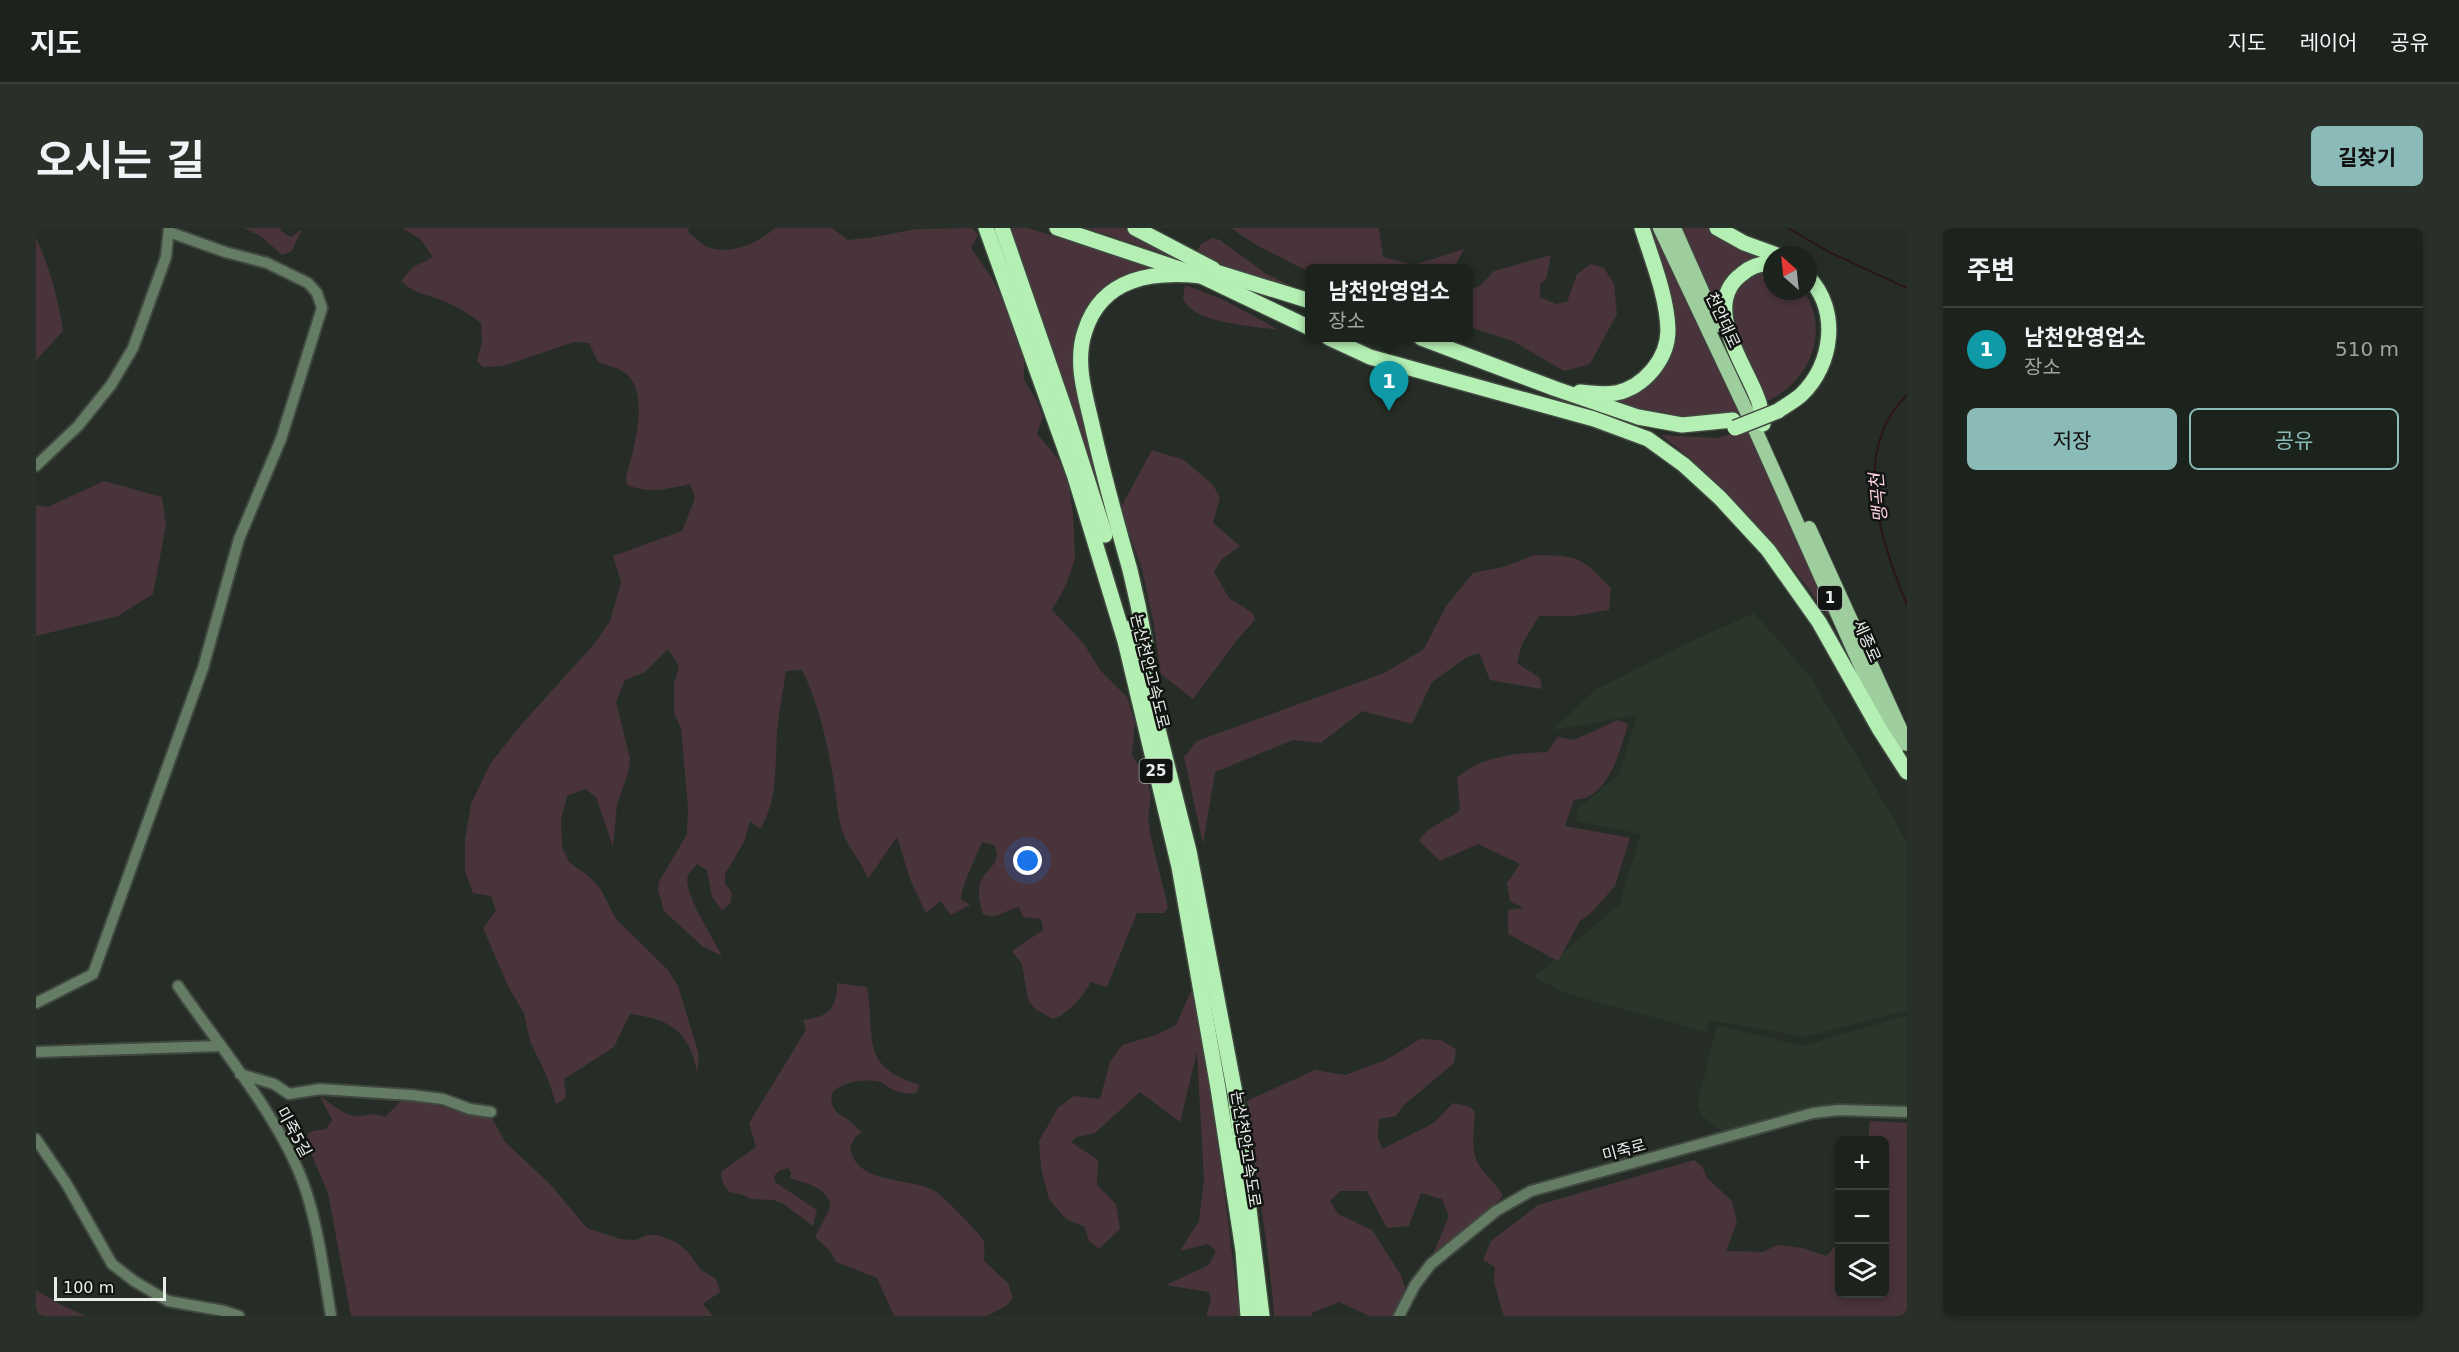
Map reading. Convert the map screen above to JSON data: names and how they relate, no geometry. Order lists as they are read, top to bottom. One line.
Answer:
{"streets":{"highway":["논산천안고속도로","25"],"main road":["천안대로","1","세종로"],"street":["미죽5길","미죽로"]},"crossings":[["천안대로","세종로"]],"water":["맹곡천"],"scale_bar":"100 m","north":"top left","page":{"header":"지도","nav":["지도","레이어","공유"],"title":"오시는 길","buttons":["길찾기",["저장","공유"]],"heading":"주변","popup":["남천안영업소","장소"],"list":[{"mark":"1","name":"남천안영업소","note":"장소","value":"510 m"}],"pins":"1","map_buttons":["+","−"],"scale":"100 m"}}
